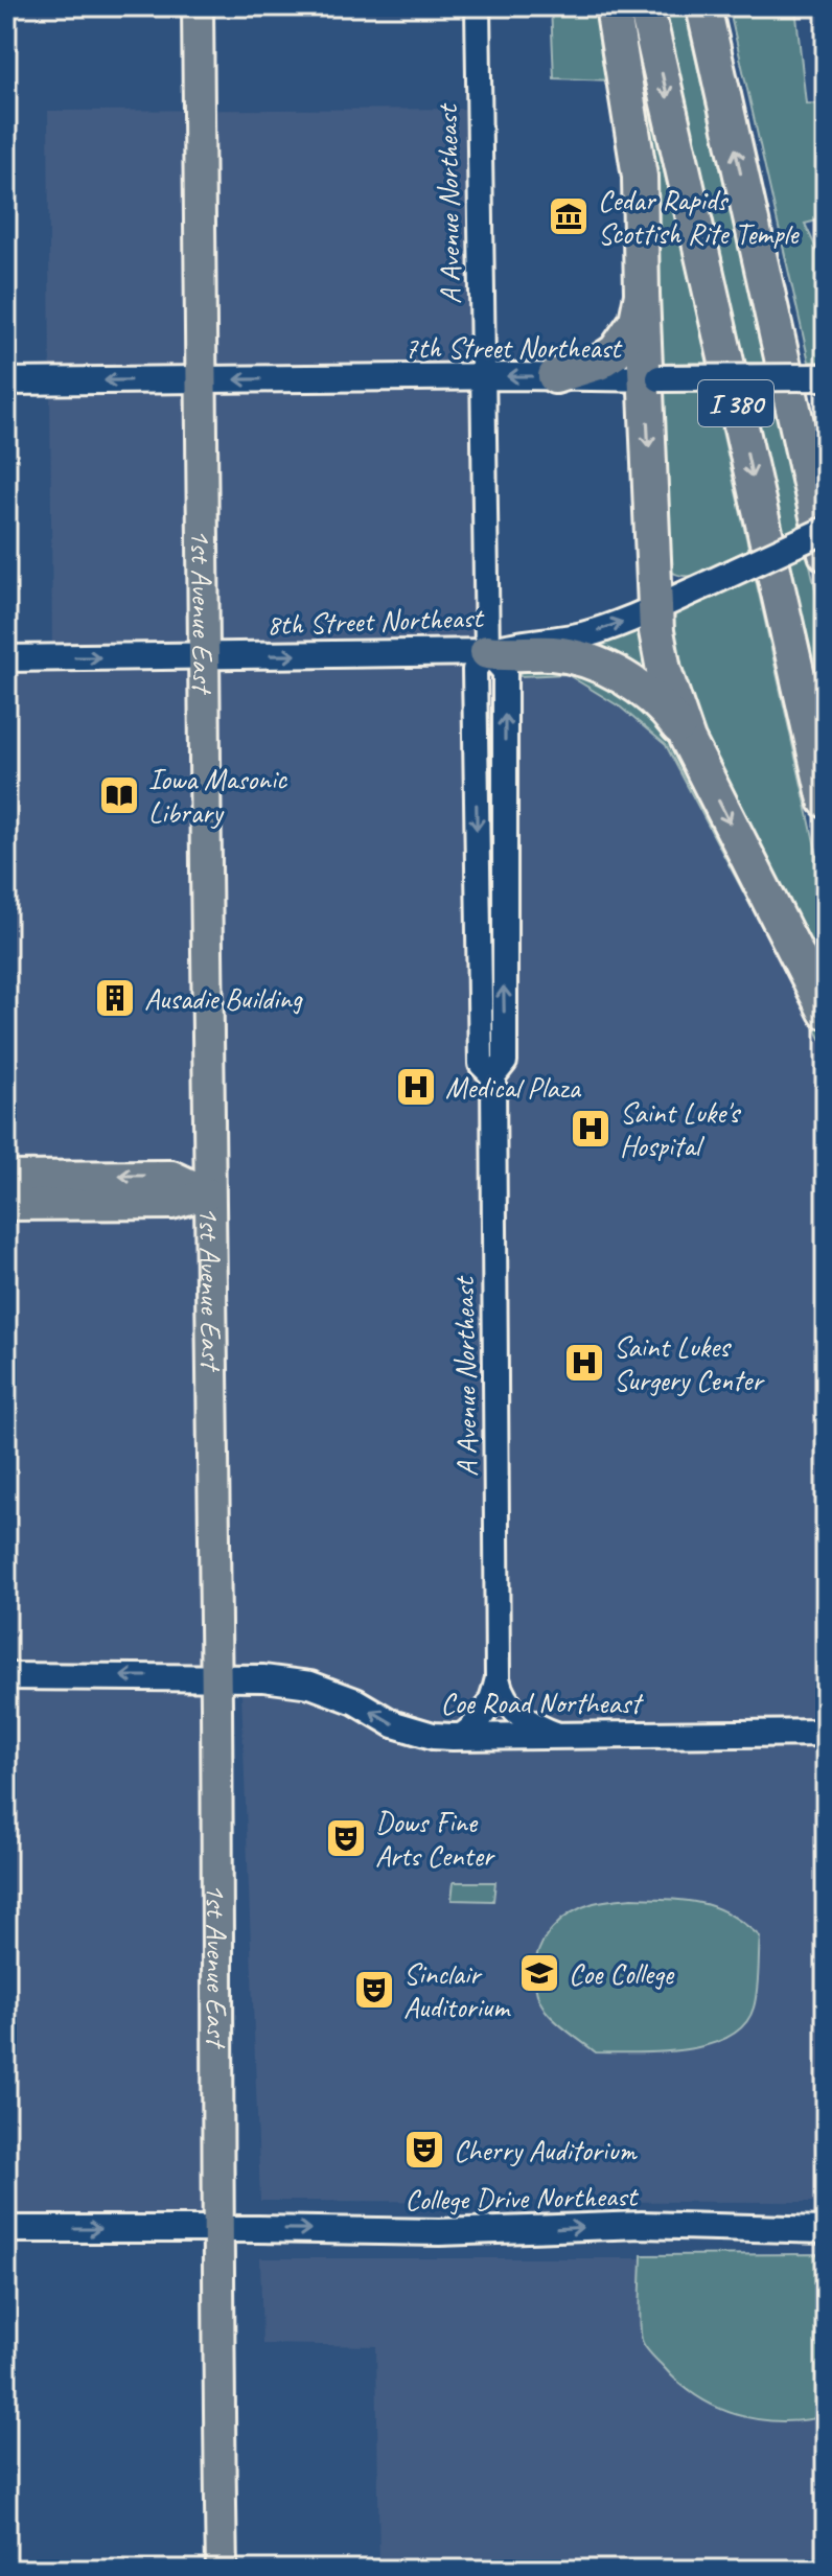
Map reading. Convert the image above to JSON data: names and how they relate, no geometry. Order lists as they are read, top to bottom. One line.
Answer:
{"streets":{"highway":["I 380"],"main road":["7th Street Northeast","1st Avenue East","8th Street Northeast","Coe Road Northeast","College Drive Northeast"],"street":["A Avenue Northeast"]},"crossings":[["A Avenue Northeast","7th Street Northeast"],["A Avenue Northeast","8th Street Northeast"],["7th Street Northeast","1st Avenue East"],["1st Avenue East","8th Street Northeast"],["1st Avenue East","Coe Road Northeast"],["1st Avenue East","College Drive Northeast"]],"one_way":["7th Street Northeast","8th Street Northeast","Coe Road Northeast","College Drive Northeast"],"places":{"museum":["Cedar Rapids Scottish Rite Temple"],"library":["Iowa Masonic Library"],"building":["Ausadie Building"],"hospital":["Medical Plaza","Saint Luke's Hospital","Saint Lukes Surgery Center"],"theatre":["Dows Fine Arts Center","Sinclair Auditorium","Cherry Auditorium"],"school or university":["Coe College"]}}
